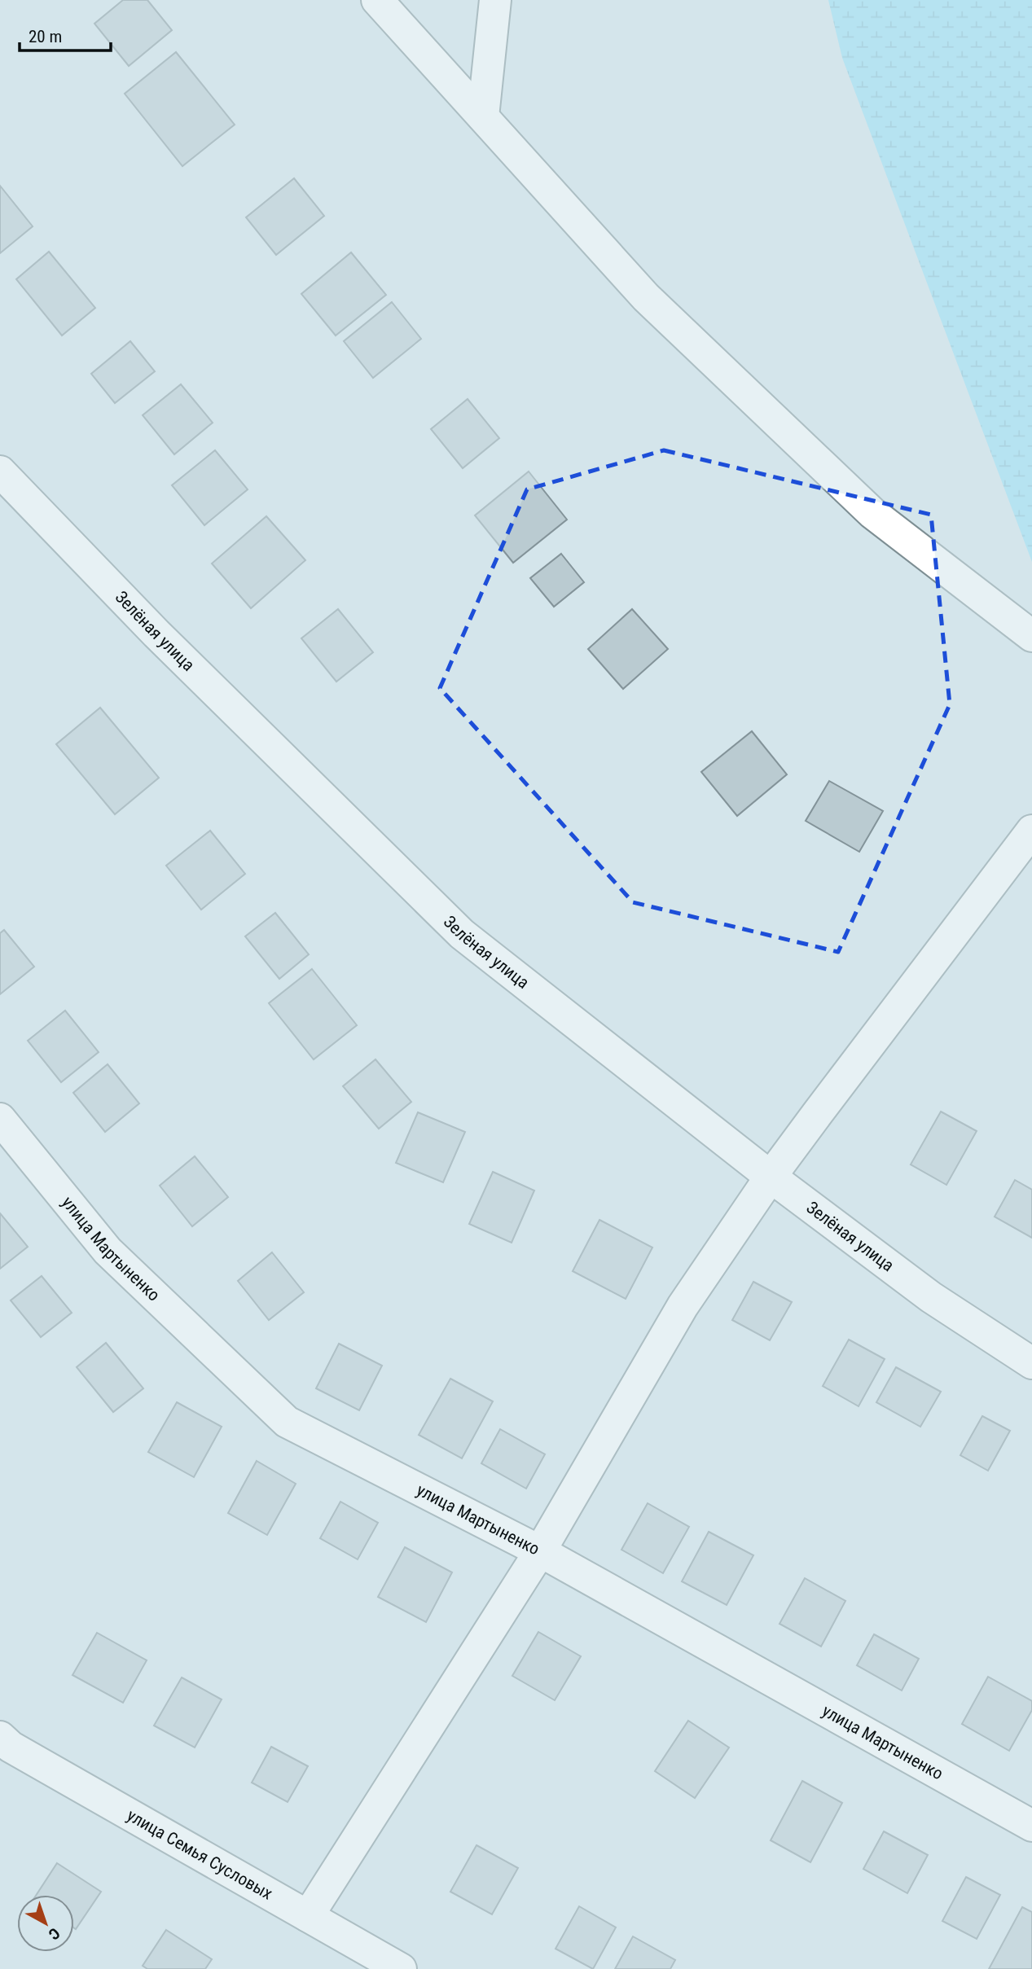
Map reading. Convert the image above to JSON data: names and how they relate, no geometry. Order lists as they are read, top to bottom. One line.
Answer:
{"streets":{"street":["Зелёная улица","улица Мартыненко","улица Семья Сусловых"]},"scale_bar":"20 m","north":"bottom right"}
